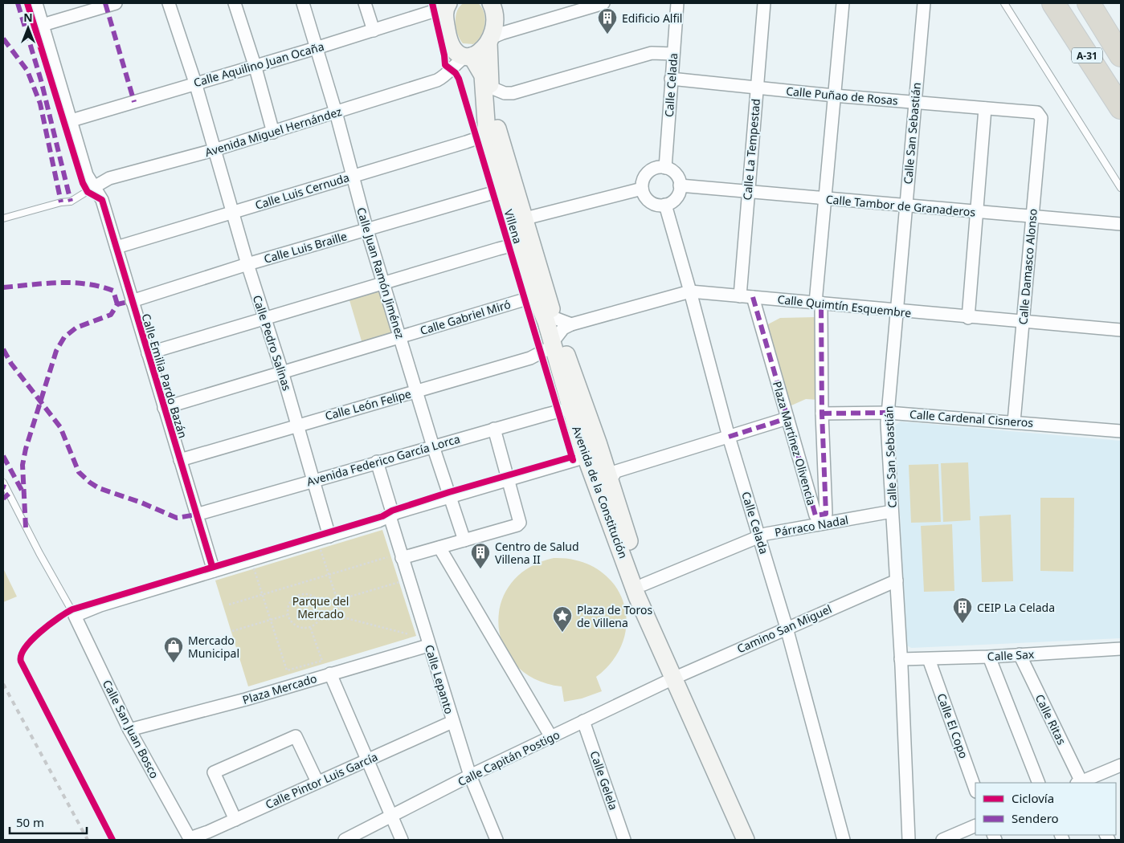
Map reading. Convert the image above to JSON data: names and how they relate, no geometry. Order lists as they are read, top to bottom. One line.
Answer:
{"streets":{"highway":["A-31"],"street":["Calle Aquilino Juan Ocaña","Calle Celada","Calle Puñao de Rosas","Avenida Miguel Hernández","Calle San Sebastián","Calle La Tempestad","Calle Luis Cernuda","Calle Tambor de Granaderos","Calle Luis Braille","Calle Damasco Alonso","Calle Juan Ramón Jiménez","Calle Quimtín Esquembre","Calle Gabriel Miró","Calle Pedro Salinas","Calle Emilia Pardo Bazán","Calle León Felipe","Calle Cardenal Cisneros","Plaza Martínez Olivencia","Avenida Federico García Lorca","Avenida de la Constitución","Párraco Nadal","Camino San Miguel","Calle Sax","Calle Lepanto","Plaza Mercado","Calle Ritas","Calle El Copo","Calle San Juan Bosco","Calle Capitán Postigo","Calle Pintor Luis García","Calle Gelela"],"cycle path":["Villena"]},"crossings":[["Calle Aquilino Juan Ocaña","Calle Juan Ramón Jiménez"],["Calle Aquilino Juan Ocaña","Calle Pedro Salinas"],["Calle Aquilino Juan Ocaña","Calle Emilia Pardo Bazán"],["Calle Celada","Calle Puñao de Rosas"],["Calle Celada","Calle Tambor de Granaderos"],["Calle Celada","Calle Quimtín Esquembre"],["Calle Celada","Párraco Nadal"],["Calle Celada","Camino San Miguel"],["Calle Puñao de Rosas","Calle San Sebastián"],["Calle Puñao de Rosas","Calle La Tempestad"],["Calle Puñao de Rosas","Calle Damasco Alonso"],["Calle Puñao de Rosas","Plaza Martínez Olivencia"],["Avenida Miguel Hernández","Calle Juan Ramón Jiménez"],["Avenida Miguel Hernández","Calle Pedro Salinas"],["Avenida Miguel Hernández","Calle Emilia Pardo Bazán"],["Avenida Miguel Hernández","Avenida de la Constitución"],["Calle San Sebastián","Calle Tambor de Granaderos"],["Calle San Sebastián","Calle Quimtín Esquembre"],["Calle San Sebastián","Calle Cardenal Cisneros"],["Calle San Sebastián","Párraco Nadal"],["Calle San Sebastián","Camino San Miguel"],["Calle San Sebastián","Calle Sax"],["Calle La Tempestad","Calle Tambor de Granaderos"],["Calle La Tempestad","Calle Quimtín Esquembre"],["Calle Luis Cernuda","Calle Juan Ramón Jiménez"],["Calle Luis Cernuda","Calle Pedro Salinas"],["Calle Luis Cernuda","Calle Emilia Pardo Bazán"],["Calle Luis Cernuda","Avenida de la Constitución"],["Calle Tambor de Granaderos","Calle Damasco Alonso"],["Calle Tambor de Granaderos","Plaza Martínez Olivencia"],["Calle Luis Braille","Calle Juan Ramón Jiménez"],["Calle Luis Braille","Calle Pedro Salinas"],["Calle Luis Braille","Calle Emilia Pardo Bazán"],["Calle Luis Braille","Avenida de la Constitución"],["Calle Damasco Alonso","Calle Quimtín Esquembre"],["Calle Damasco Alonso","Calle Cardenal Cisneros"],["Calle Juan Ramón Jiménez","Calle Gabriel Miró"],["Calle Juan Ramón Jiménez","Calle León Felipe"],["Calle Juan Ramón Jiménez","Avenida Federico García Lorca"],["Calle Quimtín Esquembre","Calle León Felipe"],["Calle Quimtín Esquembre","Plaza Martínez Olivencia"],["Calle Quimtín Esquembre","Avenida de la Constitución"],["Calle Gabriel Miró","Calle Pedro Salinas"],["Calle Gabriel Miró","Calle Emilia Pardo Bazán"],["Calle Gabriel Miró","Avenida de la Constitución"],["Calle Pedro Salinas","Calle León Felipe"],["Calle Pedro Salinas","Avenida Federico García Lorca"],["Calle Emilia Pardo Bazán","Calle León Felipe"],["Calle Emilia Pardo Bazán","Avenida Federico García Lorca"],["Calle León Felipe","Avenida de la Constitución"],["Calle Cardenal Cisneros","Plaza Martínez Olivencia"],["Avenida Federico García Lorca","Avenida de la Constitución"],["Avenida Federico García Lorca","Calle Lepanto"],["Avenida de la Constitución","Camino San Miguel"],["Avenida de la Constitución","Calle Capitán Postigo"],["Camino San Miguel","Calle Capitán Postigo"],["Calle Sax","Calle Ritas"],["Calle Sax","Calle El Copo"],["Calle Lepanto","Plaza Mercado"],["Calle Lepanto","Calle Capitán Postigo"],["Calle Lepanto","Calle Pintor Luis García"],["Plaza Mercado","Calle San Juan Bosco"],["Calle San Juan Bosco","Calle Pintor Luis García"],["Calle Capitán Postigo","Calle Gelela"]],"parks":["Parque del Mercado"],"places":{"building":["Edificio Alfil","Centro de Salud Villena II","CEIP La Celada"],"place":["Plaza de Toros de Villena"],"shop":["Mercado Municipal"]},"legend":["Ciclovía","Sendero"],"scale_bar":"50 m","north":"top"}
